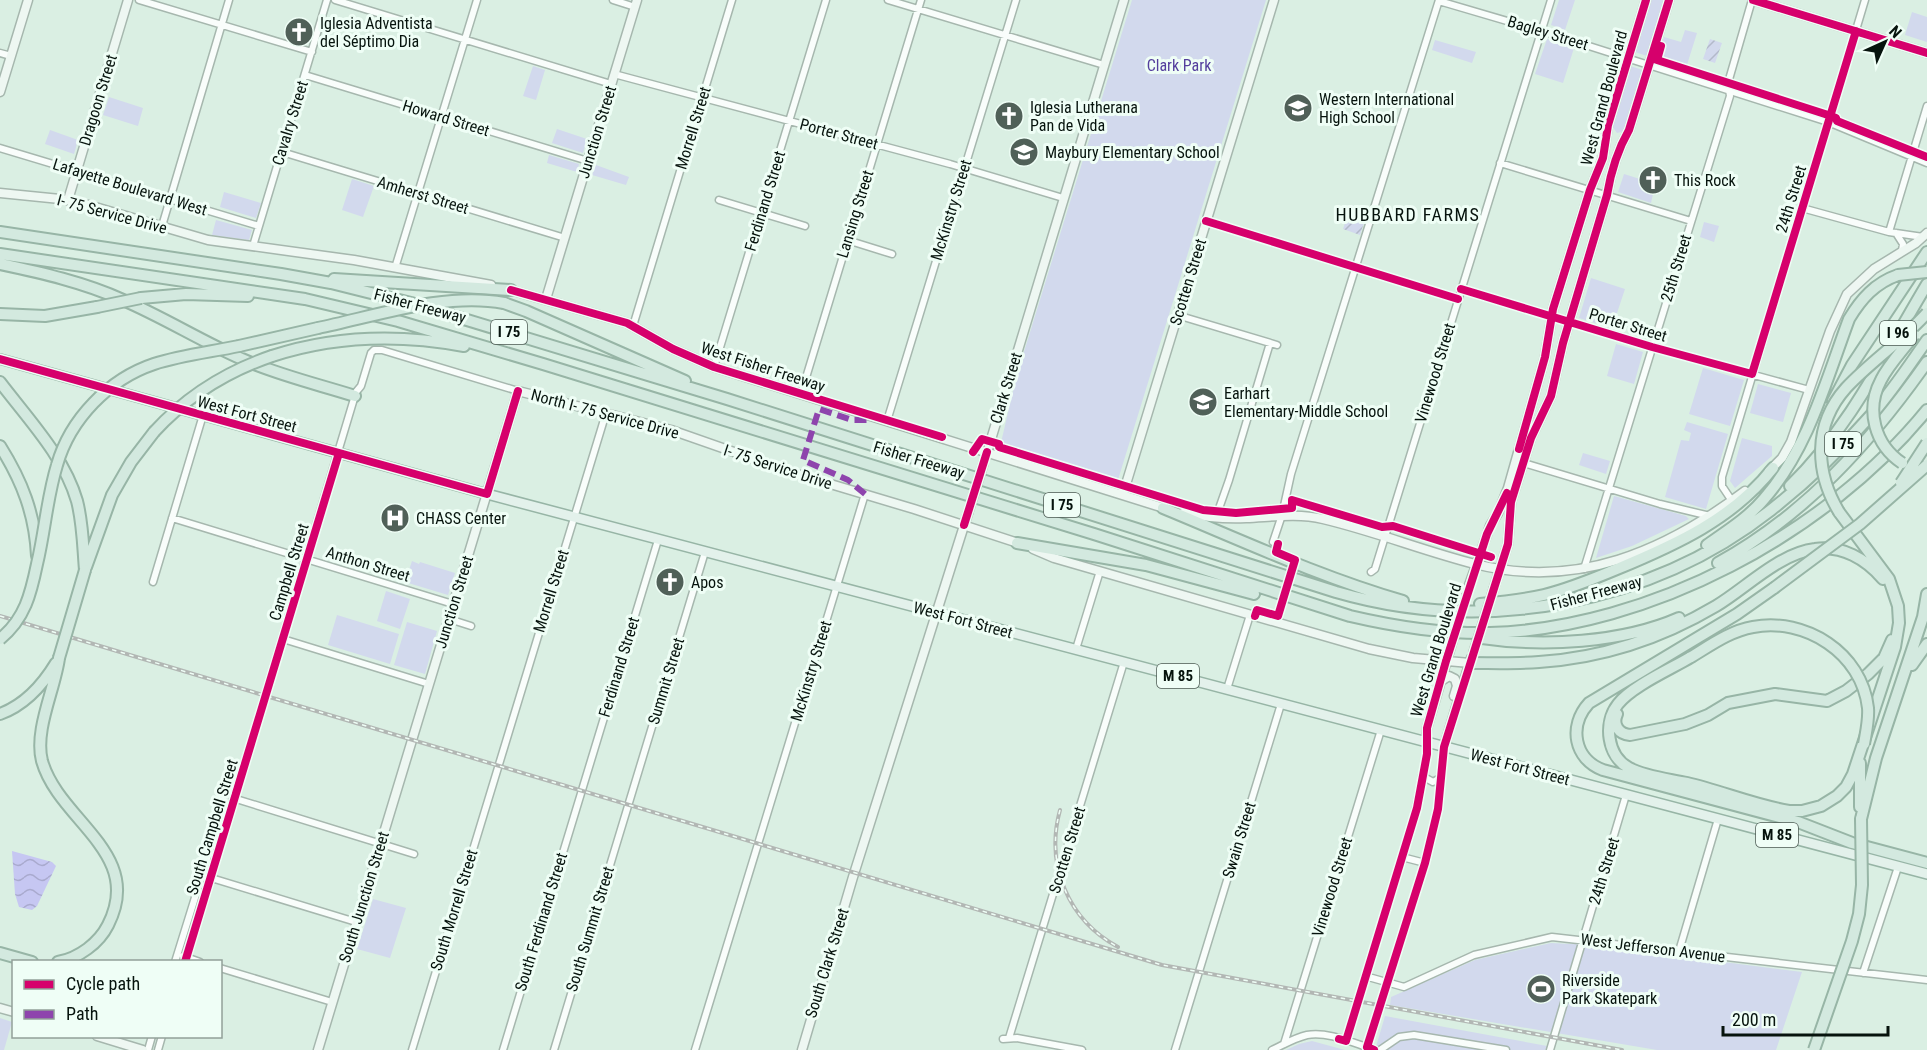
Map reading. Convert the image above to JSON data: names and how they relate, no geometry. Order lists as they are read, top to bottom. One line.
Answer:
{"streets":{"highway":["Fisher Freeway","I 75","I 96"],"main road":["West Fort Street","M 85"],"street":["Bagley Street","West Grand Boulevard","Dragoon Street","Howard Street","Cavalry Street","Morrell Street","Junction Street","Porter Street","Lafayette Boulevard West","Amherst Street","24th Street","Ferdinand Street","McKinstry Street","I- 75 Service Drive","Lansing Street","25th Street","Scotten Street","West Fisher Freeway","Vinewood Street","Clark Street","North I- 75 Service Drive","Anthon Street","Campbell Street","Summit Street","South Campbell Street","Swain Street","South Junction Street","South Morrell Street","South Ferdinand Street","South Summit Street","West Jefferson Avenue","South Clark Street"]},"crossings":[["Bagley Street","West Grand Boulevard"],["Bagley Street","24th Street"],["Bagley Street","25th Street"],["Bagley Street","Vinewood Street"],["West Grand Boulevard","Porter Street"],["West Grand Boulevard","West Fisher Freeway"],["West Grand Boulevard","West Fort Street"],["West Grand Boulevard","West Jefferson Avenue"],["Dragoon Street","Lafayette Boulevard West"],["Dragoon Street","I- 75 Service Drive"],["Howard Street","Cavalry Street"],["Howard Street","Junction Street"],["Cavalry Street","Lafayette Boulevard West"],["Cavalry Street","Amherst Street"],["Cavalry Street","I- 75 Service Drive"],["Morrell Street","Porter Street"],["Morrell Street","West Fisher Freeway"],["Morrell Street","West Fort Street"],["Morrell Street","North I- 75 Service Drive"],["Morrell Street","South Morrell Street"],["Junction Street","Porter Street"],["Junction Street","Amherst Street"],["Junction Street","West Fisher Freeway"],["Junction Street","West Fort Street"],["Junction Street","North I- 75 Service Drive"],["Junction Street","Anthon Street"],["Junction Street","Campbell Street"],["Junction Street","South Junction Street"],["Porter Street","24th Street"],["Porter Street","Ferdinand Street"],["Porter Street","McKinstry Street"],["Porter Street","Lansing Street"],["Porter Street","25th Street"],["Porter Street","West Fisher Freeway"],["Porter Street","Vinewood Street"],["Porter Street","Clark Street"],["24th Street","West Fisher Freeway"],["24th Street","West Fort Street"],["24th Street","West Jefferson Avenue"],["Ferdinand Street","West Fisher Freeway"],["Ferdinand Street","West Fort Street"],["Ferdinand Street","South Ferdinand Street"],["McKinstry Street","I- 75 Service Drive"],["McKinstry Street","West Fisher Freeway"],["McKinstry Street","West Fort Street"],["I- 75 Service Drive","West Fisher Freeway"],["I- 75 Service Drive","North I- 75 Service Drive"],["Lansing Street","West Fisher Freeway"],["25th Street","West Fisher Freeway"],["Scotten Street","West Fisher Freeway"],["Scotten Street","West Fort Street"],["Fisher Freeway","I 96"],["West Fisher Freeway","Vinewood Street"],["West Fisher Freeway","Clark Street"],["Vinewood Street","West Fort Street"],["Clark Street","West Fort Street"],["Clark Street","South Clark Street"],["West Fort Street","Campbell Street"],["West Fort Street","Summit Street"],["West Fort Street","Swain Street"],["North I- 75 Service Drive","Campbell Street"],["Anthon Street","Campbell Street"],["Campbell Street","South Campbell Street"],["Summit Street","South Summit Street"]],"districts":["HUBBARD FARMS"],"parks":["Clark Park"],"places":{"church":["Iglesia Adventista del Séptimo Dia","Iglesia Lutherana Pan de Vida","This Rock","Apos"],"school or university":["Western International High School","Maybury Elementary School","Earhart Elementary-Middle School"],"hospital":["CHASS Center"],"sports":["Riverside Park Skatepark"]},"legend":["Cycle path","Path"],"scale_bar":"200 m","north":"top right"}
